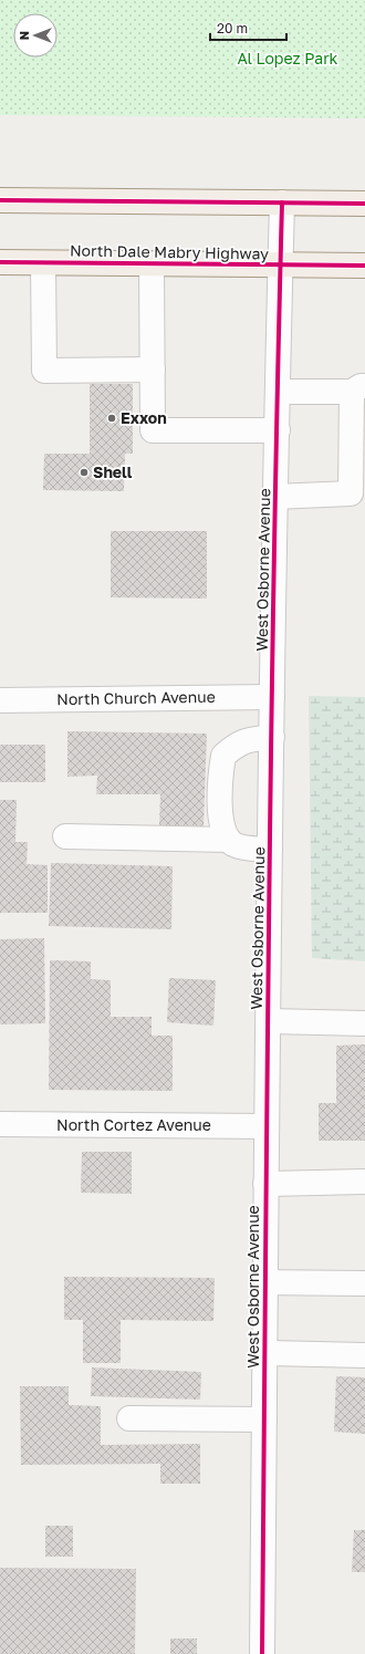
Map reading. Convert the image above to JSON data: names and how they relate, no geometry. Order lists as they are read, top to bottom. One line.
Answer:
{"streets":{"main road":["North Dale Mabry Highway"],"street":["West Osborne Avenue","North Church Avenue","North Cortez Avenue"]},"crossings":[["North Dale Mabry Highway","West Osborne Avenue"],["West Osborne Avenue","North Church Avenue"],["West Osborne Avenue","North Cortez Avenue"]],"parks":["Al Lopez Park"],"places":["Exxon","Shell"],"scale_bar":"20 m","north":"left"}
